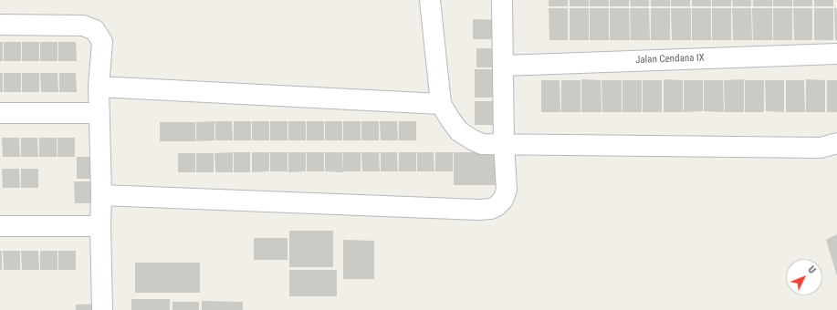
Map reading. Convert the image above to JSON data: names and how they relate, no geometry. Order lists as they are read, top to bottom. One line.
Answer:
{"streets":{"street":["Jalan Cendana IX"]},"north":"top right"}
